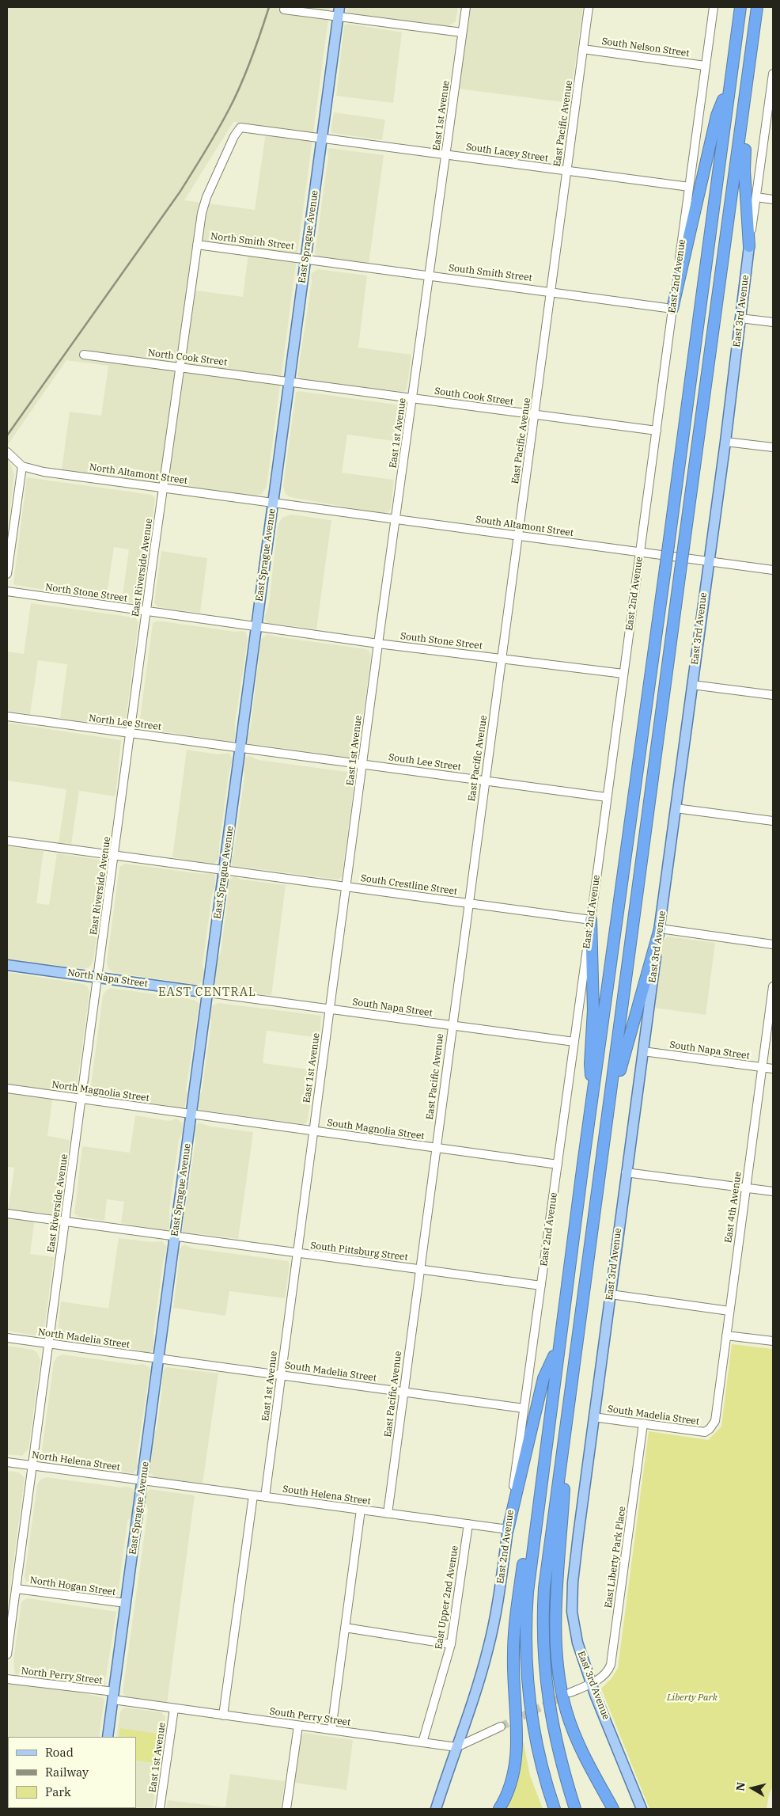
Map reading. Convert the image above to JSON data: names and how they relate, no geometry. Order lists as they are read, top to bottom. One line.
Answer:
{"streets":{"main road":["East Sprague Avenue","East 2nd Avenue","East 3rd Avenue","North Napa Street"],"street":["South Nelson Street","East 1st Avenue","East Pacific Avenue","South Lacey Street","North Smith Street","South Smith Street","North Cook Street","South Cook Street","North Altamont Street","South Altamont Street","East Riverside Avenue","North Stone Street","South Stone Street","North Lee Street","South Lee Street","South Crestline Street","South Napa Street","North Magnolia Street","South Magnolia Street","East 4th Avenue","South Pittsburg Street","North Madelia Street","South Madelia Street","North Helena Street","South Helena Street","East Liberty Park Place","North Hogan Street","East Upper 2nd Avenue","North Perry Street","South Perry Street"]},"crossings":[["South Nelson Street","East Pacific Avenue"],["South Nelson Street","East 2nd Avenue"],["East 1st Avenue","South Lacey Street"],["East 1st Avenue","South Smith Street"],["East 1st Avenue","South Cook Street"],["East 1st Avenue","South Altamont Street"],["East 1st Avenue","South Stone Street"],["East 1st Avenue","South Lee Street"],["East 1st Avenue","South Crestline Street"],["East 1st Avenue","South Napa Street"],["East 1st Avenue","South Magnolia Street"],["East 1st Avenue","South Pittsburg Street"],["East 1st Avenue","South Madelia Street"],["East 1st Avenue","South Helena Street"],["East 1st Avenue","South Perry Street"],["East Pacific Avenue","South Lacey Street"],["East Pacific Avenue","South Smith Street"],["East Pacific Avenue","South Cook Street"],["East Pacific Avenue","South Altamont Street"],["East Pacific Avenue","South Stone Street"],["East Pacific Avenue","South Lee Street"],["East Pacific Avenue","South Crestline Street"],["East Pacific Avenue","South Napa Street"],["East Pacific Avenue","South Magnolia Street"],["East Pacific Avenue","South Pittsburg Street"],["East Pacific Avenue","South Madelia Street"],["East Pacific Avenue","South Helena Street"],["South Lacey Street","East Sprague Avenue"],["South Lacey Street","East 2nd Avenue"],["South Lacey Street","East Riverside Avenue"],["East Sprague Avenue","North Smith Street"],["East Sprague Avenue","South Smith Street"],["East Sprague Avenue","North Cook Street"],["East Sprague Avenue","South Cook Street"],["East Sprague Avenue","North Altamont Street"],["East Sprague Avenue","South Altamont Street"],["East Sprague Avenue","North Stone Street"],["East Sprague Avenue","South Stone Street"],["East Sprague Avenue","North Lee Street"],["East Sprague Avenue","South Lee Street"],["East Sprague Avenue","South Crestline Street"],["East Sprague Avenue","North Napa Street"],["East Sprague Avenue","South Napa Street"],["East Sprague Avenue","North Magnolia Street"],["East Sprague Avenue","South Magnolia Street"],["East Sprague Avenue","South Pittsburg Street"],["East Sprague Avenue","North Madelia Street"],["East Sprague Avenue","South Madelia Street"],["East Sprague Avenue","North Helena Street"],["East Sprague Avenue","South Helena Street"],["East Sprague Avenue","North Hogan Street"],["East Sprague Avenue","North Perry Street"],["East Sprague Avenue","South Perry Street"],["North Smith Street","South Smith Street"],["North Smith Street","East Riverside Avenue"],["South Smith Street","East 2nd Avenue"],["East 2nd Avenue","South Cook Street"],["East 2nd Avenue","South Altamont Street"],["East 2nd Avenue","South Stone Street"],["East 2nd Avenue","South Lee Street"],["East 2nd Avenue","South Crestline Street"],["East 2nd Avenue","South Napa Street"],["East 2nd Avenue","South Magnolia Street"],["East 2nd Avenue","South Pittsburg Street"],["East 2nd Avenue","South Madelia Street"],["East 2nd Avenue","South Helena Street"],["East 2nd Avenue","South Perry Street"],["East 3rd Avenue","South Altamont Street"],["East 3rd Avenue","South Napa Street"],["East 3rd Avenue","South Madelia Street"],["East 3rd Avenue","East Liberty Park Place"],["North Cook Street","South Cook Street"],["North Cook Street","East Riverside Avenue"],["North Altamont Street","South Altamont Street"],["North Altamont Street","East Riverside Avenue"],["East Riverside Avenue","North Stone Street"],["East Riverside Avenue","North Lee Street"],["East Riverside Avenue","South Crestline Street"],["East Riverside Avenue","North Napa Street"],["East Riverside Avenue","North Magnolia Street"],["East Riverside Avenue","South Pittsburg Street"],["East Riverside Avenue","North Madelia Street"],["East Riverside Avenue","North Helena Street"],["East Riverside Avenue","North Hogan Street"],["North Stone Street","South Stone Street"],["North Lee Street","South Lee Street"],["North Napa Street","South Napa Street"],["South Napa Street","East 4th Avenue"],["North Magnolia Street","South Magnolia Street"],["East 4th Avenue","South Madelia Street"],["North Madelia Street","South Madelia Street"],["South Madelia Street","East Liberty Park Place"],["North Helena Street","South Helena Street"],["South Helena Street","East Upper 2nd Avenue"],["East Upper 2nd Avenue","South Perry Street"],["North Perry Street","South Perry Street"]],"districts":["EAST CENTRAL"],"parks":["Liberty Park"],"legend":["Road","Railway","Park"],"north":"left"}
